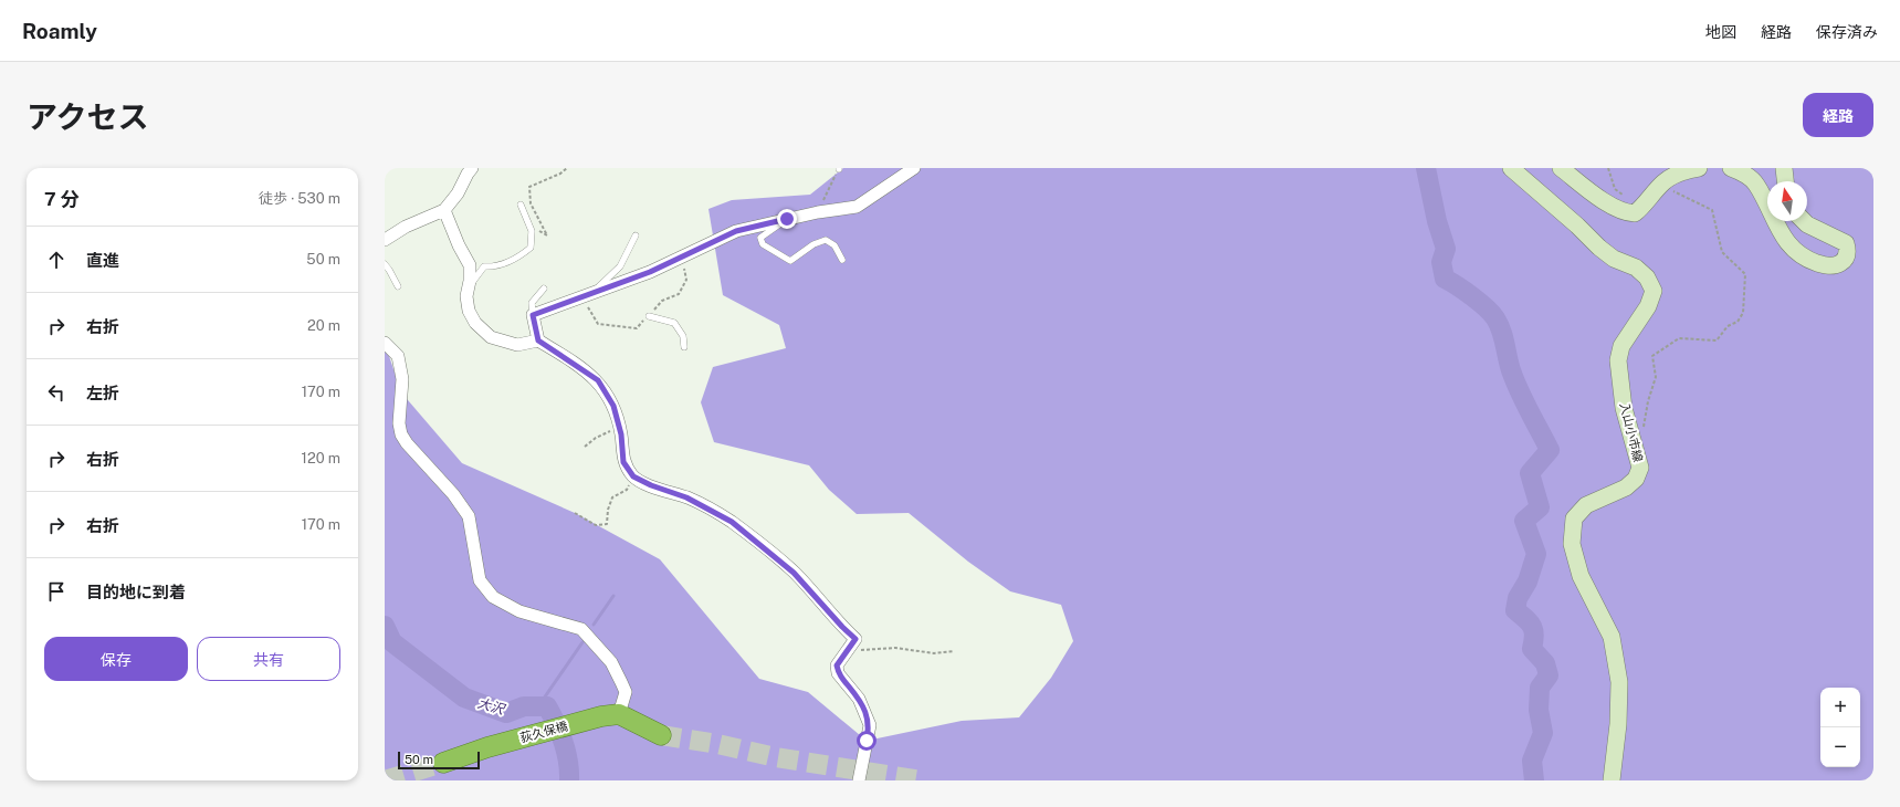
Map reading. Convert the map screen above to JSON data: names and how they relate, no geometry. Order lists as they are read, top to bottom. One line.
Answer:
{"streets":{"highway":["荻久保橋"],"main road":["入山小市線"]},"water":["大沢"],"scale_bar":"50 m","north":"top","page":{"header":"Roamly","nav":["地図","経路","保存済み"],"title":"アクセス","buttons":["経路",["保存","共有"]],"heading":["7 分","徒歩 · 530 m"],"list":[["直進","50 m"],["右折","20 m"],["左折","170 m"],["右折","120 m"],["右折","170 m"],"目的地に到着"],"map_buttons":["+","−"],"scale":"50 m"}}
